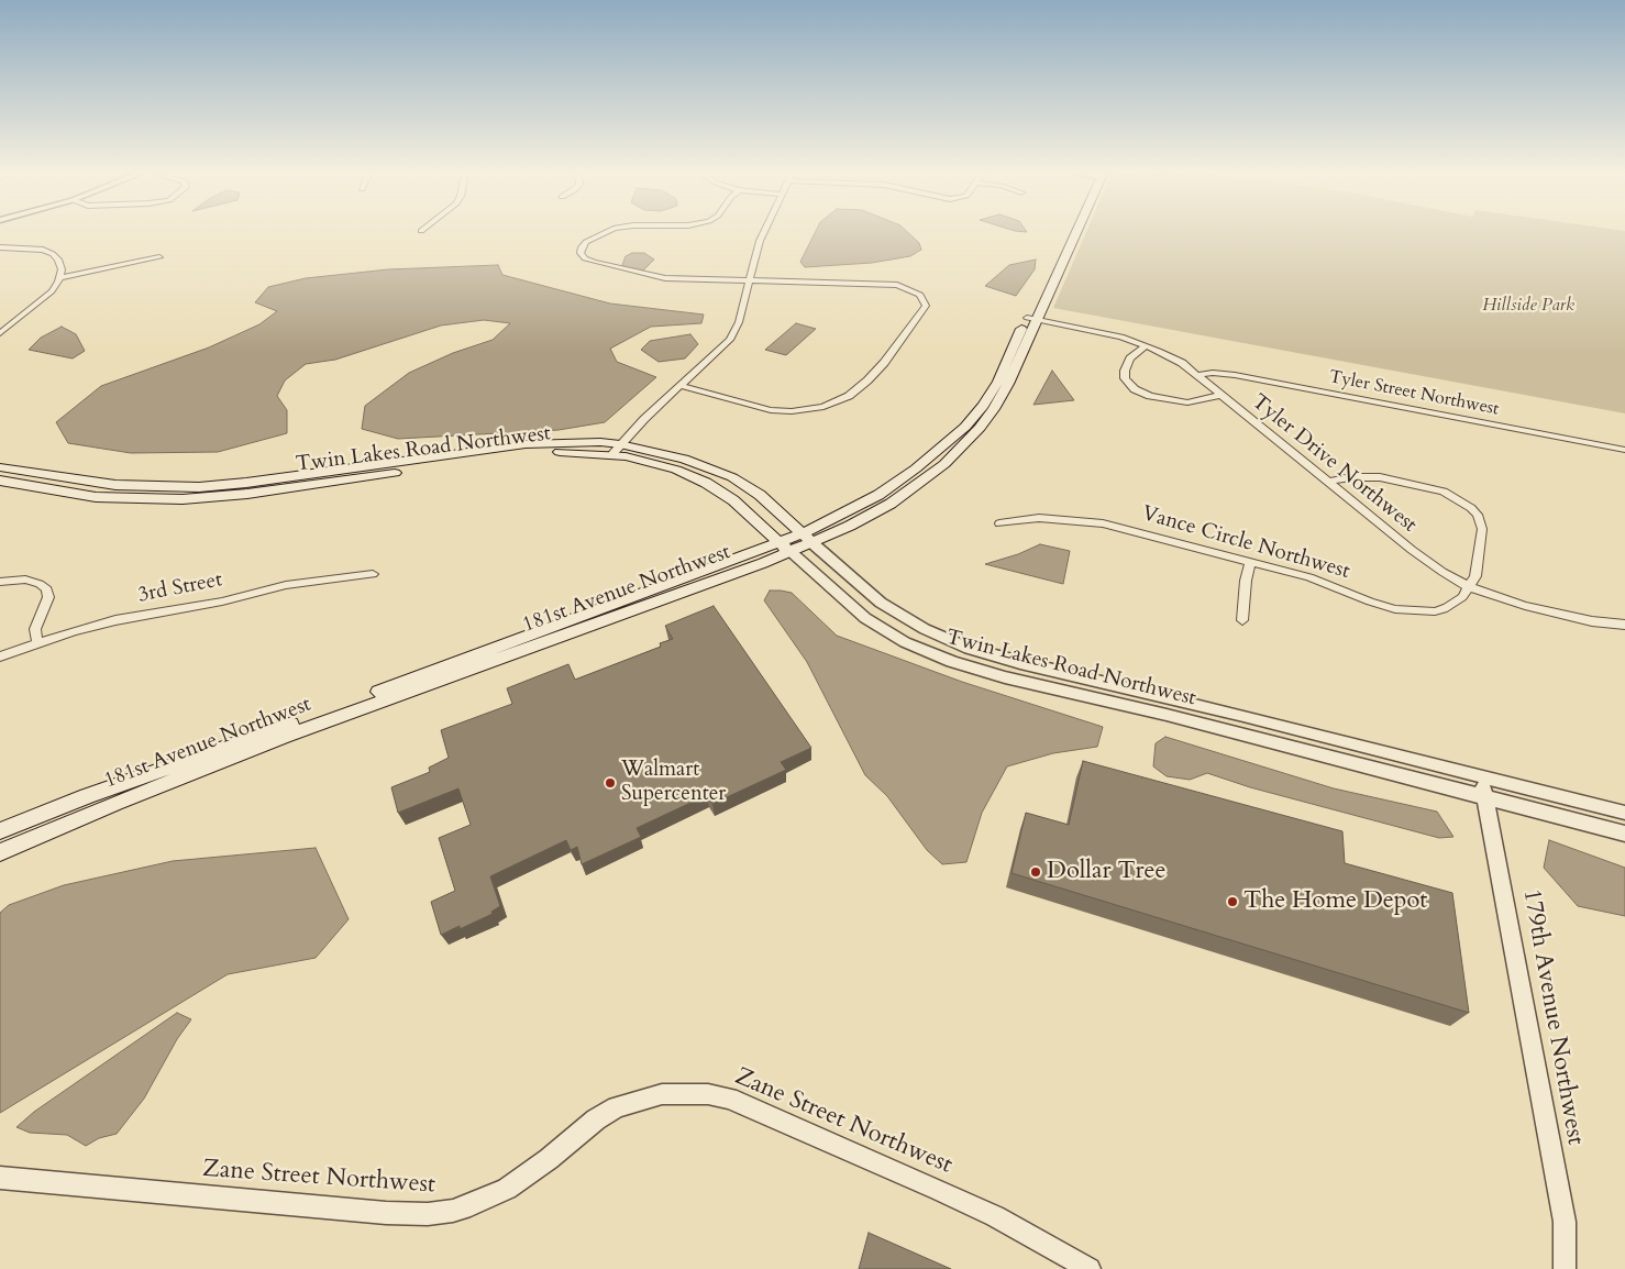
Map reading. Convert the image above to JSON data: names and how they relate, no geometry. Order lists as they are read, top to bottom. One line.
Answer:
{"streets":{"main road":["Twin Lakes Road Northwest","181st Avenue Northwest"],"street":["Tyler Street Northwest","Tyler Drive Northwest","Vance Circle Northwest","3rd Street","179th Avenue Northwest","Zane Street Northwest"]},"crossings":[["Tyler Street Northwest","Tyler Drive Northwest"],["Twin Lakes Road Northwest","181st Avenue Northwest"],["Twin Lakes Road Northwest","179th Avenue Northwest"],["Tyler Drive Northwest","Vance Circle Northwest"],["Tyler Drive Northwest","181st Avenue Northwest"]],"parks":["Hillside Park"],"places":["Walmart Supercenter","Dollar Tree","The Home Depot"]}
